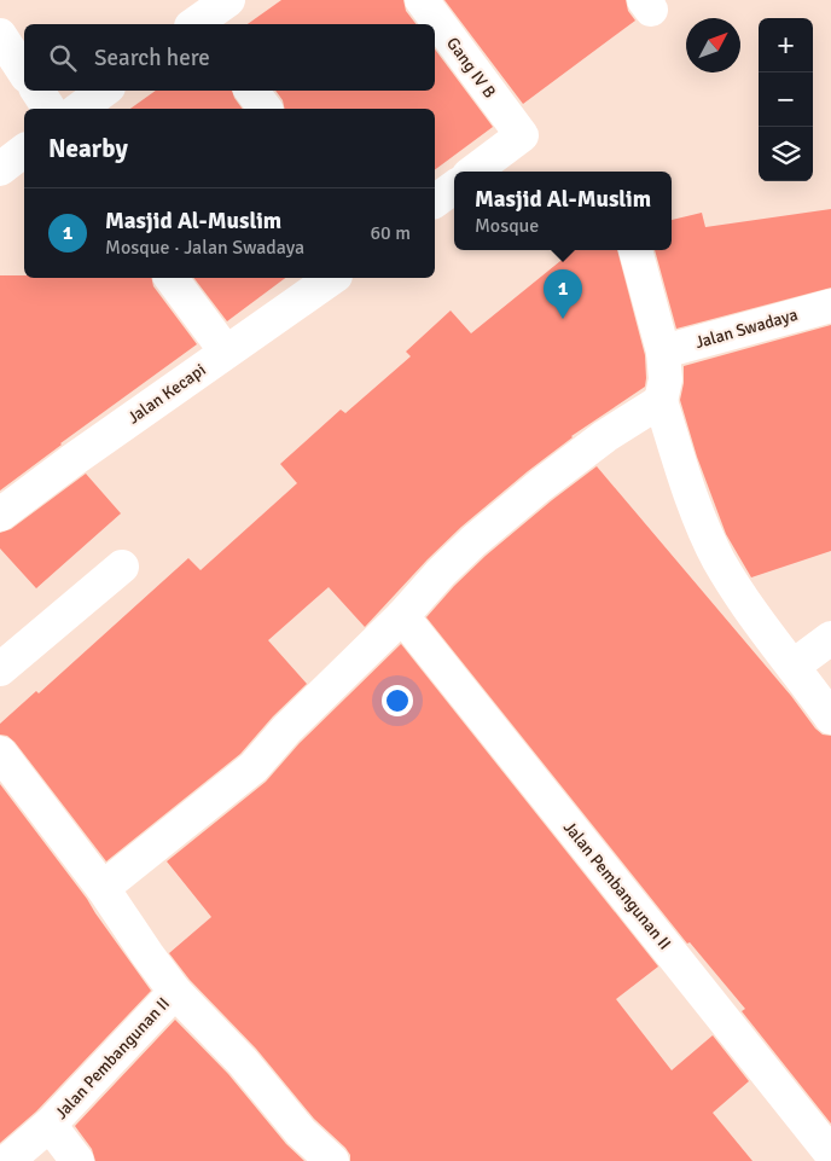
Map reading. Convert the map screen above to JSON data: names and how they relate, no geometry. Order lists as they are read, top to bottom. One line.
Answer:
{"streets":{"street":["Gang IV B","Jalan Swadaya","Jalan Kecapi","Jalan Pembangunan II"]},"north":"top right","page":{"map_buttons":["+","−"],"search":"Search here","heading":"Nearby","popup":["Masjid Al-Muslim","Mosque"],"list":[{"mark":"1","name":"Masjid Al-Muslim","note":"Mosque · Jalan Swadaya","value":"60 m"}],"pins":"1"}}
